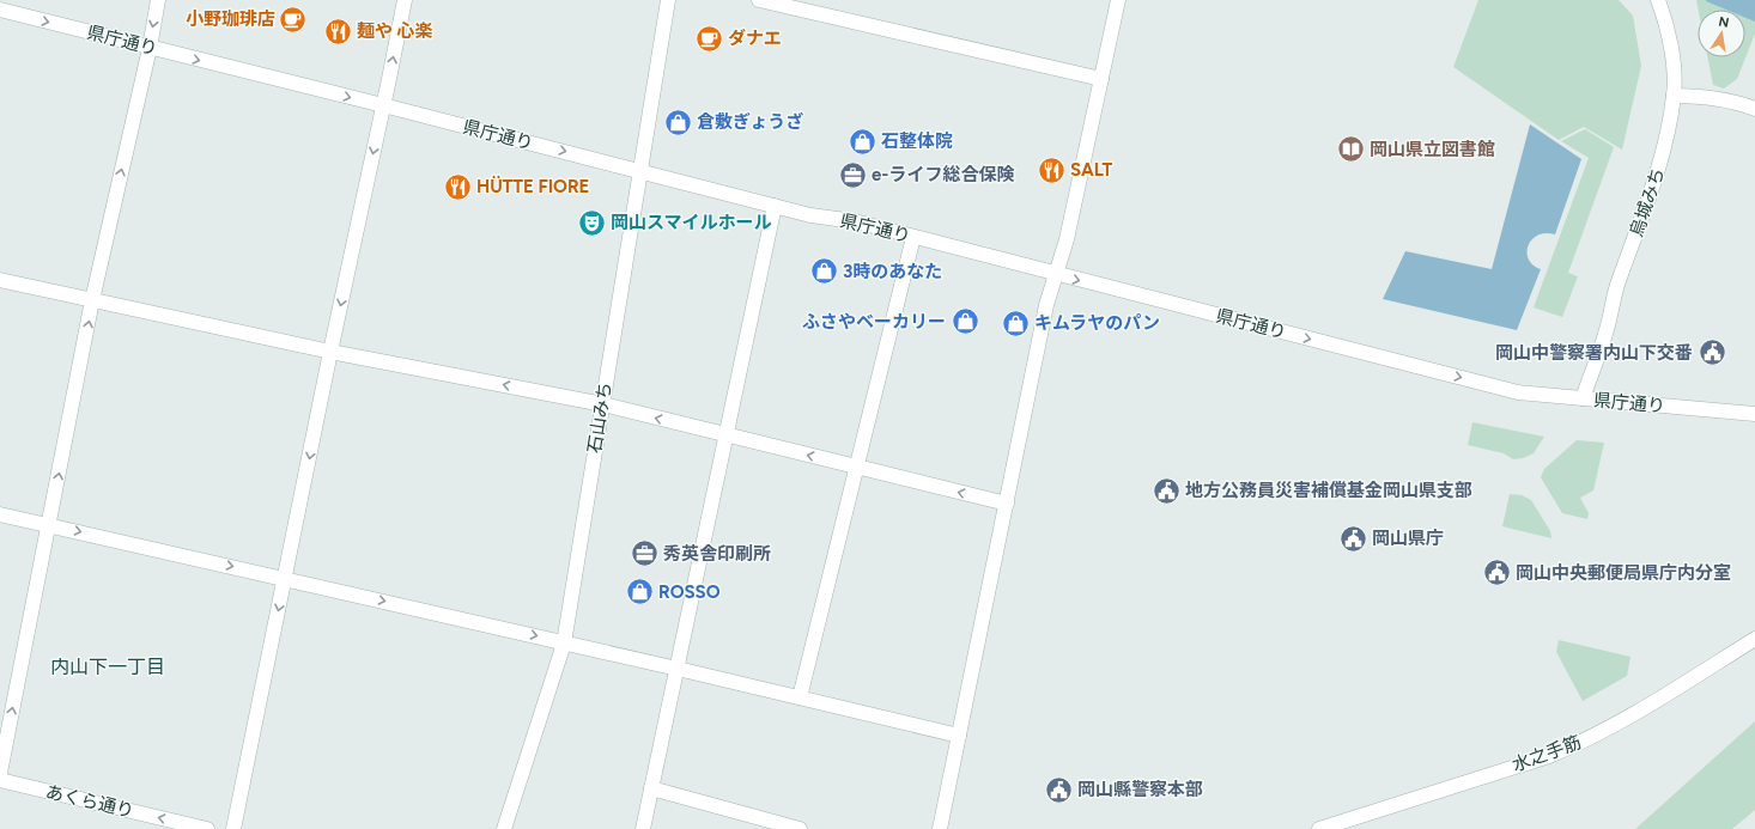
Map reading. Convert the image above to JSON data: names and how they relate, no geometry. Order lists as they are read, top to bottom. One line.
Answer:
{"streets":{"street":["県庁通り","烏城みち","石山みち","水之手筋","あくら通り"]},"crossings":[["県庁通り","烏城みち"],["県庁通り","石山みち"]],"one_way":["県庁通り","あくら通り"],"districts":["内山下一丁目"],"places":{"cafe":["小野珈琲店","ダナエ"],"restaurant":["麺や 心楽","SALT","HÜTTE FIORE"],"shop":["倉敷ぎょうざ","石整体院","3時のあなた","ふさやベーカリー","キムラヤのパン","ROSSO"],"library":["岡山県立図書館"],"office":["e-ライフ総合保険","秀英舎印刷所"],"theatre":["岡山スマイルホール"],"public building":["岡山中警察署内山下交番","地方公務員災害補償基金岡山県支部","岡山県庁","岡山中央郵便局県庁内分室","岡山縣警察本部"]},"north":"top"}
